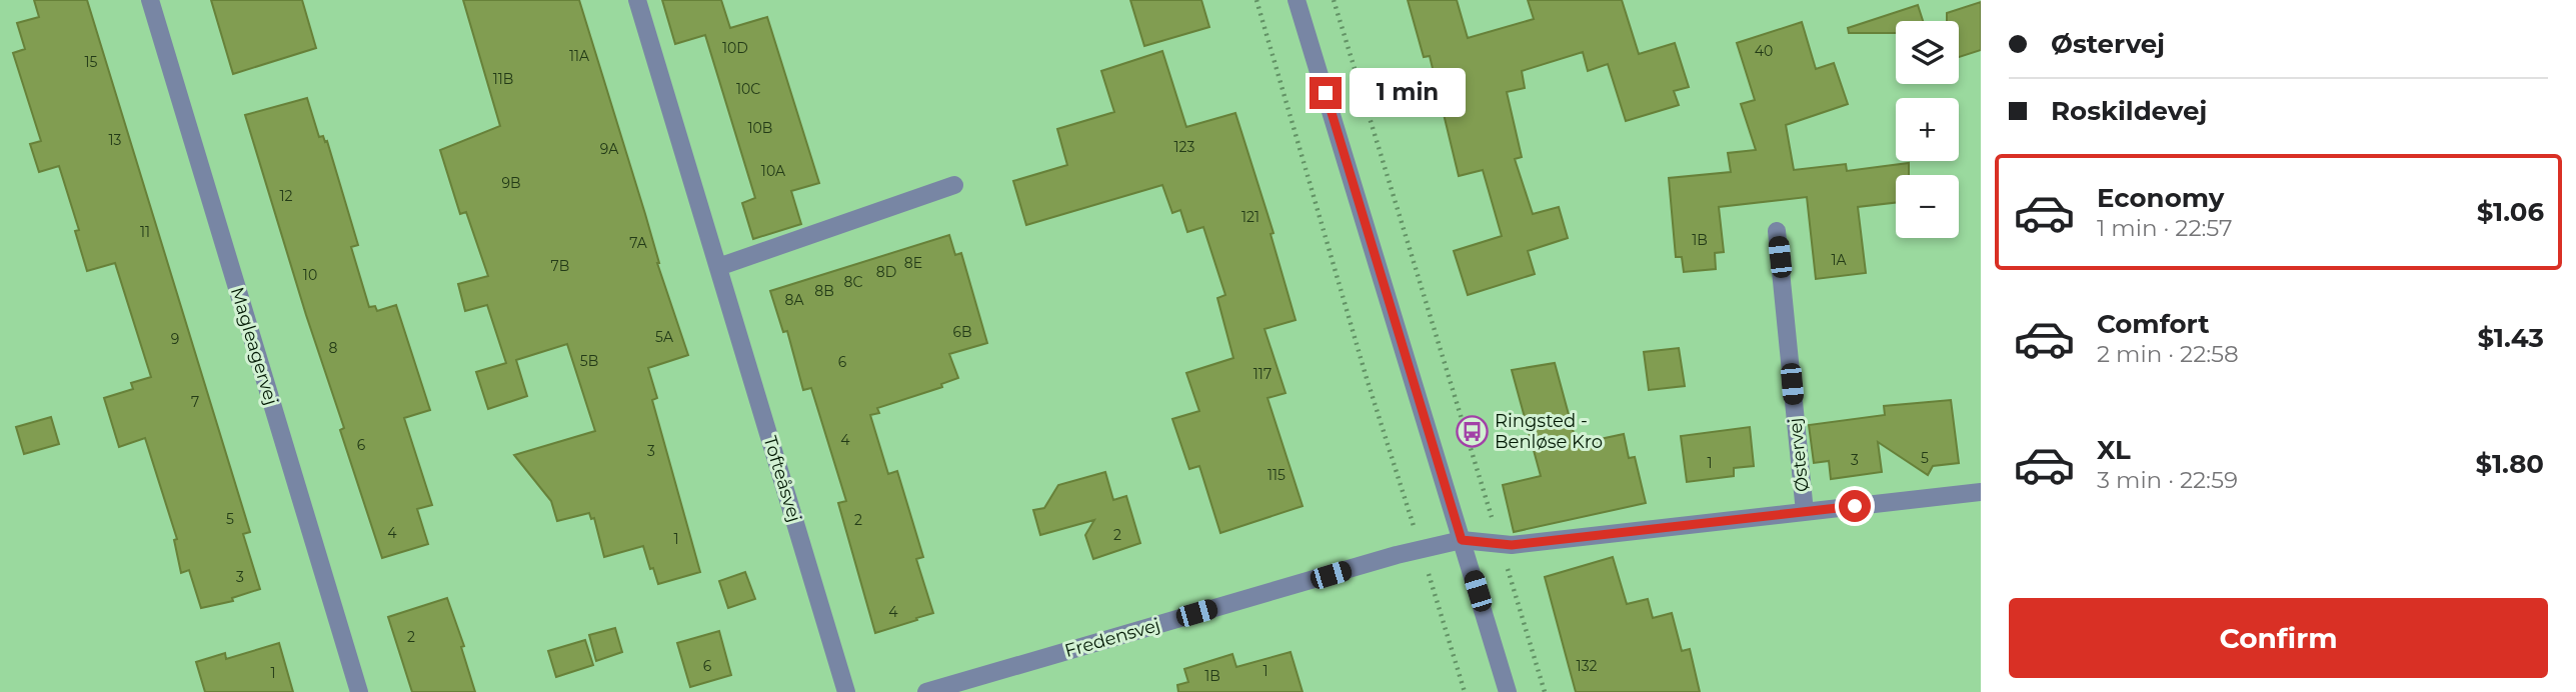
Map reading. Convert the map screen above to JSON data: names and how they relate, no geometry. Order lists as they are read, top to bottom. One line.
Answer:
{"streets":{"street":["Magleagervej","Østervej","Tofteåsvej","Fredensvej"]},"crossings":[["Østervej","Fredensvej"]],"places":{"bus stop":["Ringsted - Benløse Kro"]},"house_numbers":["10D","40","11A","15","11B","10C","10B","13","123","9A","10A","9B","12","121","11","1B","7A","1A","8E","7B","8D","10","8C","8B","8A","6B","5A","9","8","5B","6","117","7","4","6","3","5","3","1","115","5","2","4","2","1","3","4","2","6","132","1","1","1B"],"page":{"banner":["Østervej","Roskildevej"],"map_buttons":["+","−"],"bubble":"1 min","list":[{"name":"Economy","note":"1 min · 22:57","value":"$1.06"},{"name":"Comfort","note":"2 min · 22:58","value":"$1.43"},{"name":"XL","note":"3 min · 22:59","value":"$1.80"}],"buttons":"Confirm"}}
